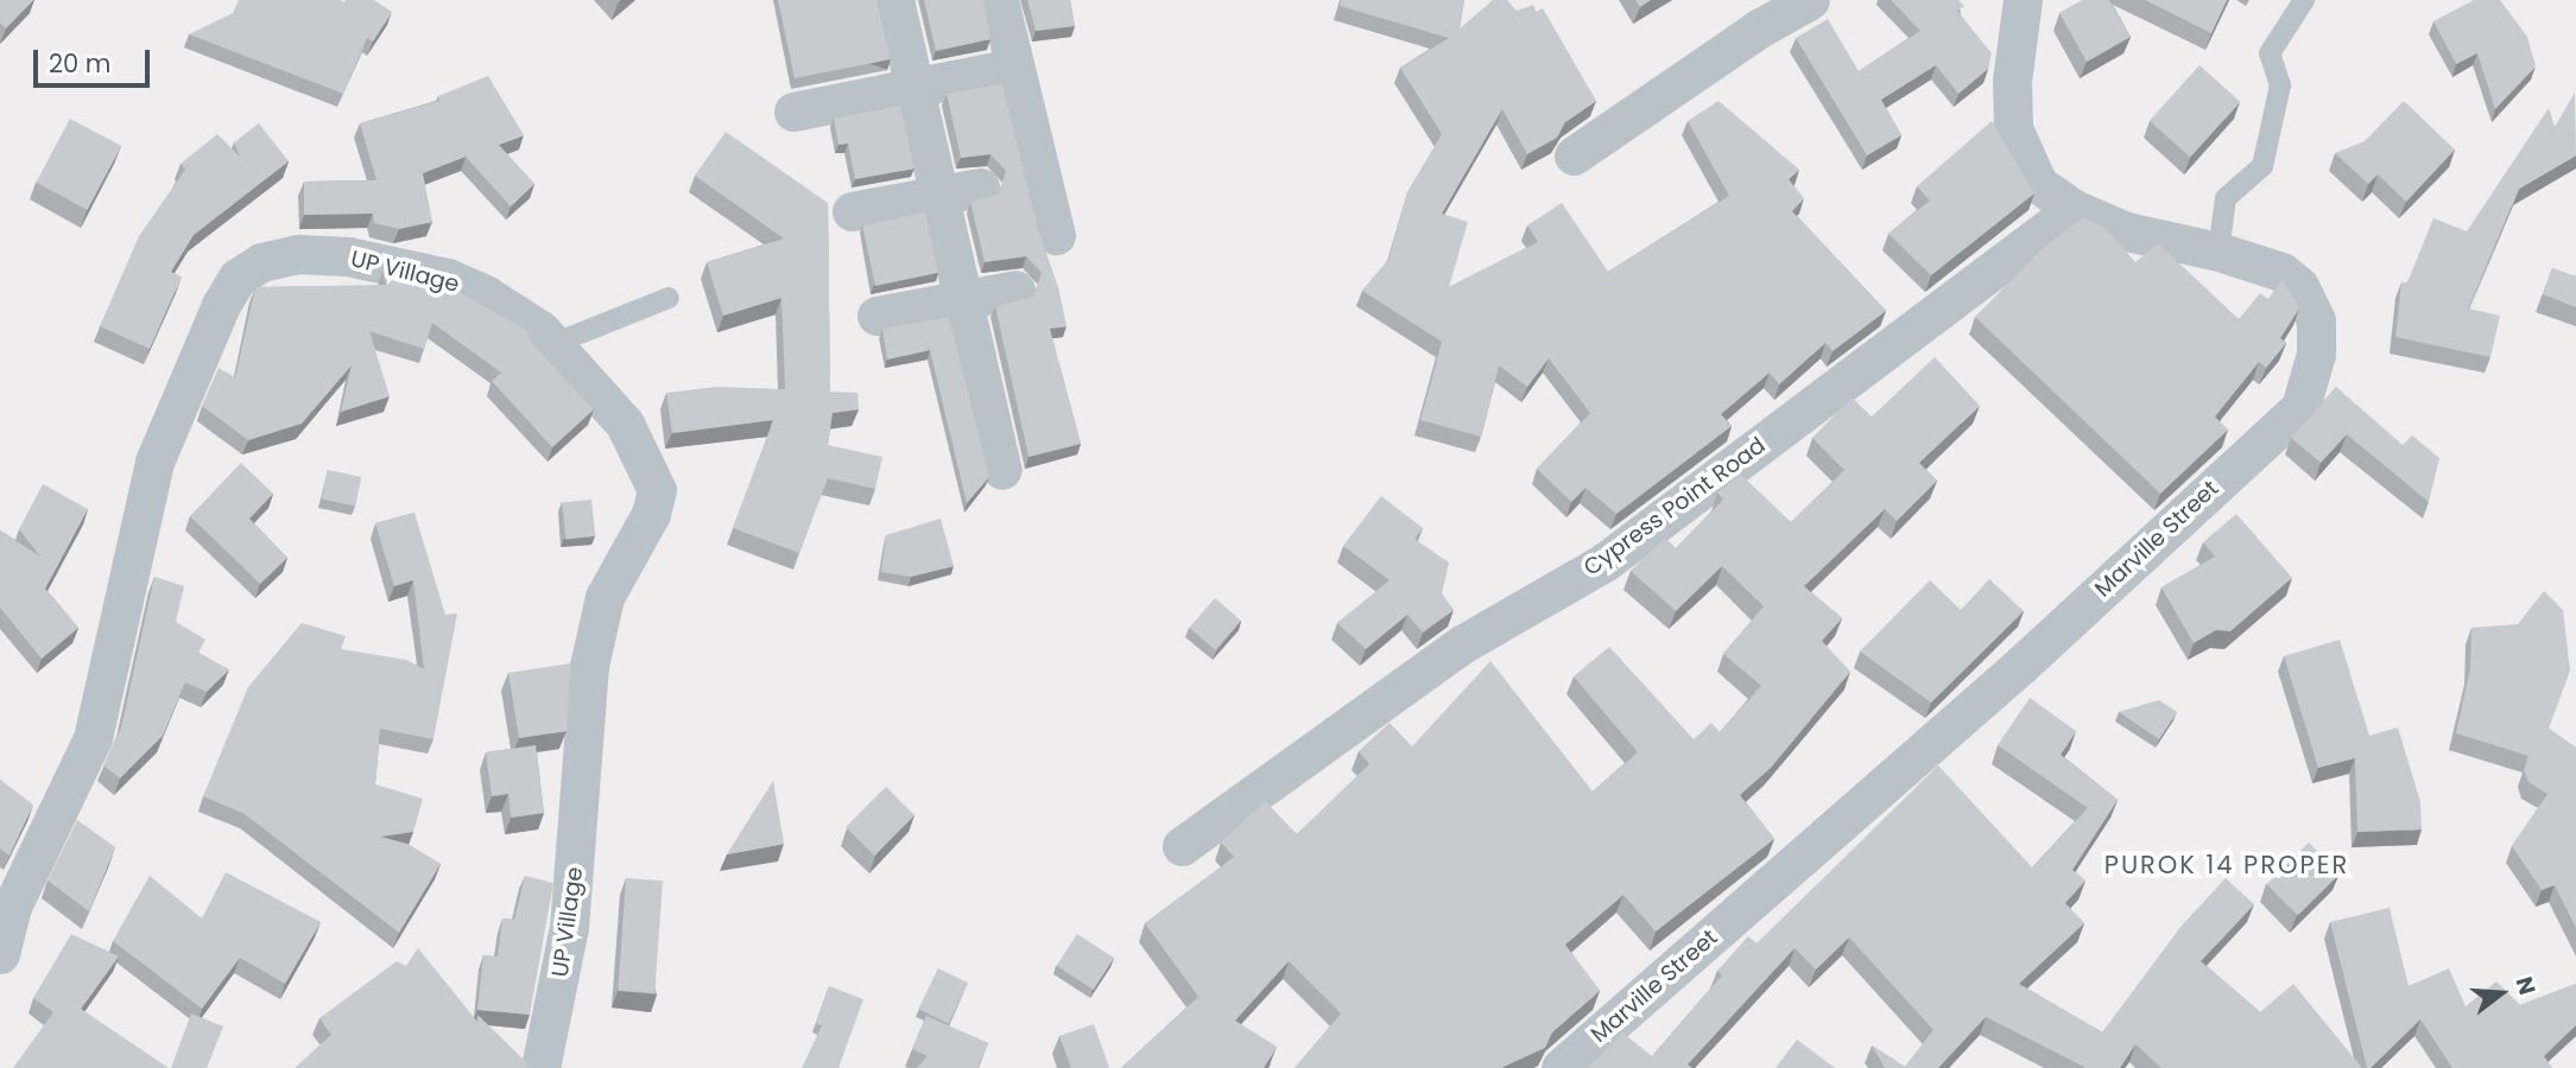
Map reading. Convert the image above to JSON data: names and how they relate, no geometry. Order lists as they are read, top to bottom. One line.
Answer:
{"streets":{"street":["UP Village","Cypress Point Road","Marville Street"]},"crossings":[["Cypress Point Road","Marville Street"]],"districts":["PUROK 14 PROPER"],"scale_bar":"20 m","north":"right"}
